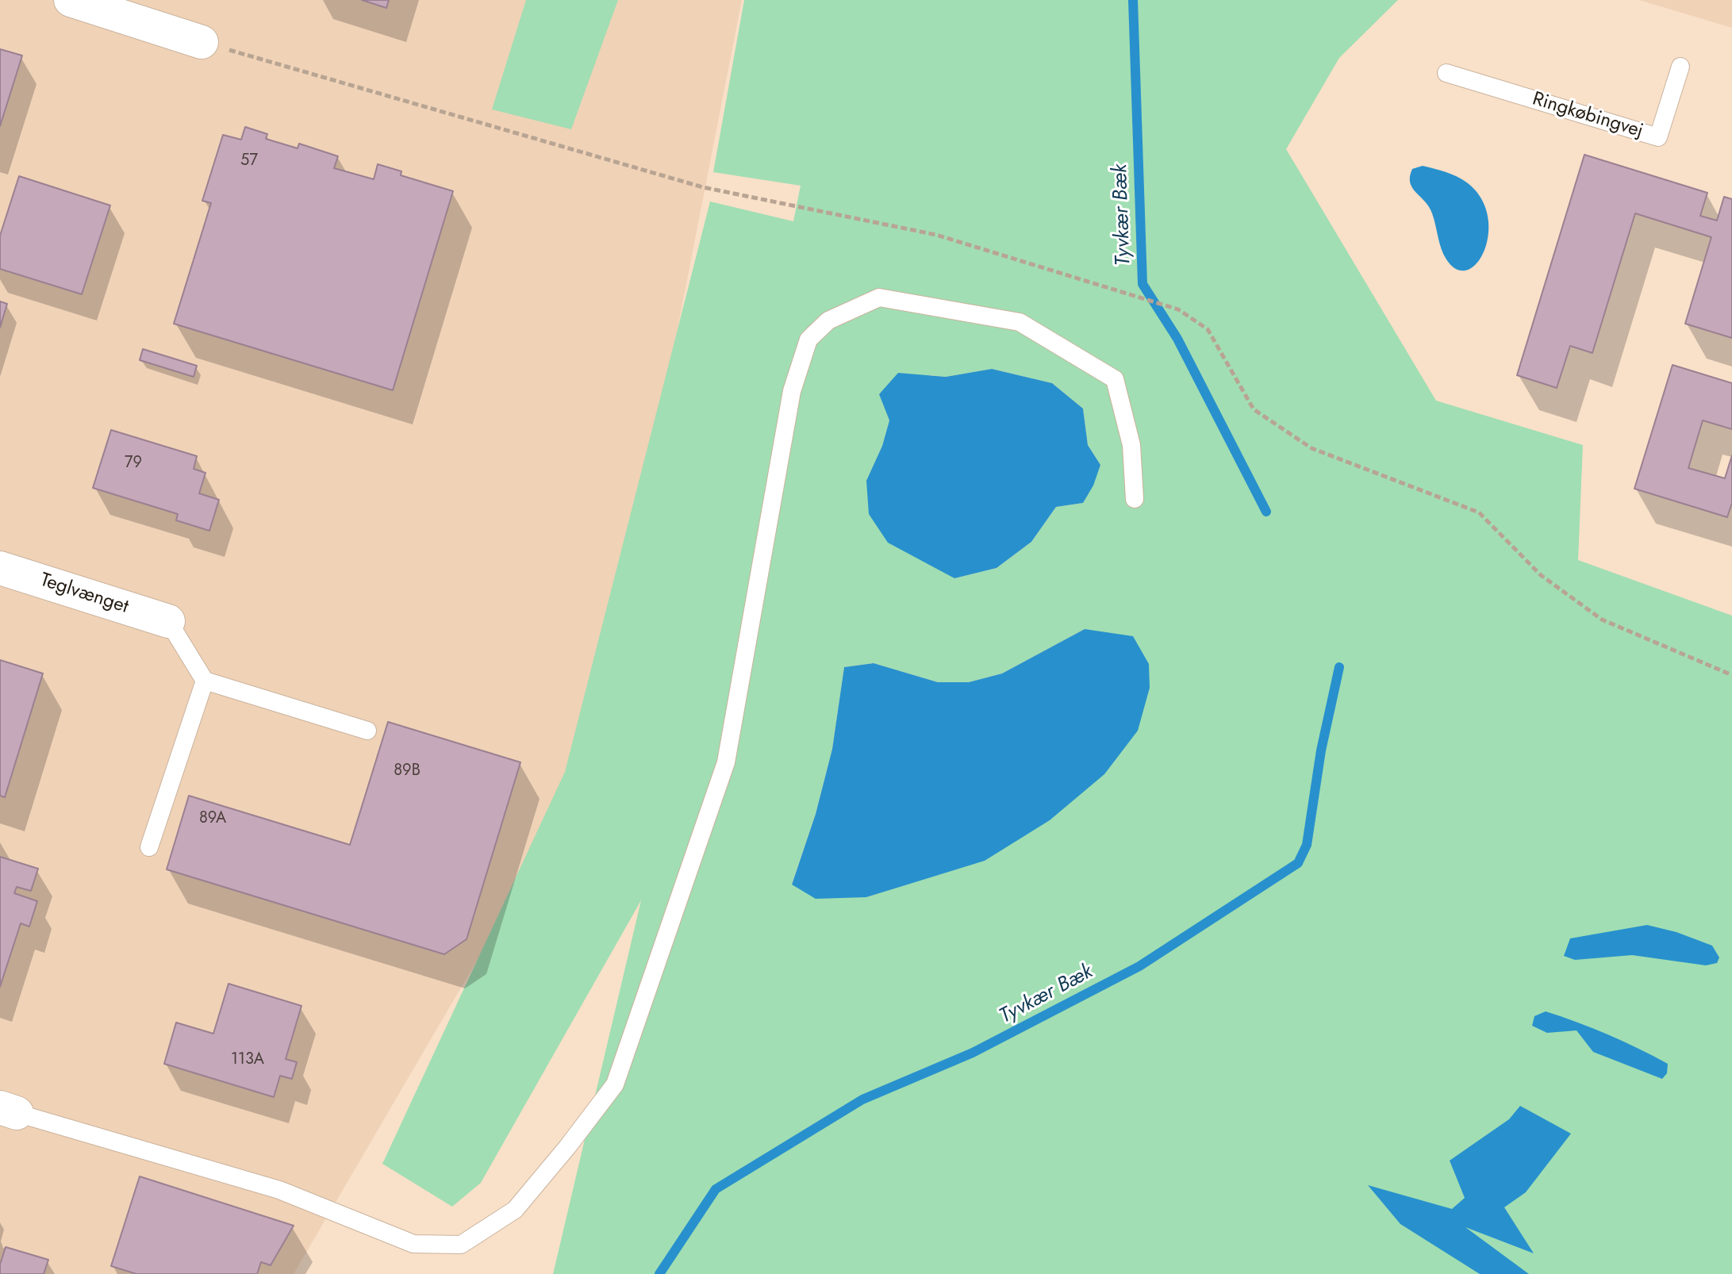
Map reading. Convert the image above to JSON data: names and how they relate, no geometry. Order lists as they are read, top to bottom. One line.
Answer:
{"streets":{"street":["Teglvænget"],"lane":["Ringkøbingvej"]},"water":["Tyvkær Bæk"],"house_numbers":["57","79","89B","89A","113A"]}
